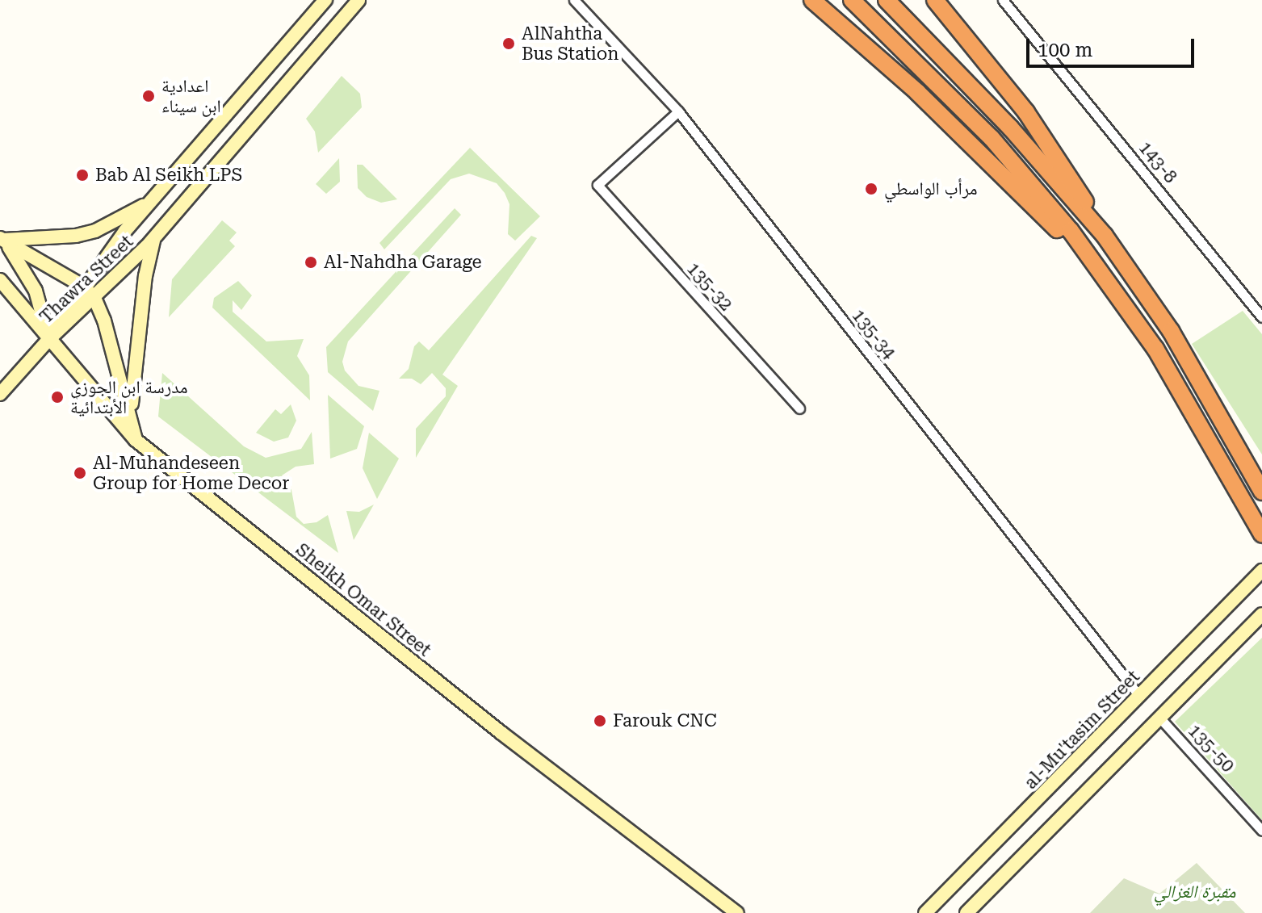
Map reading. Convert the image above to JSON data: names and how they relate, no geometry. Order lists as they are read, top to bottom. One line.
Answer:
{"streets":{"main road":["Thawra Street","Sheikh Omar Street","al-Mu'tasim Street"],"street":["143-8","135-32","135-34","135-50"]},"crossings":[["Thawra Street","Sheikh Omar Street"],["135-32","135-34"],["135-34","al-Mu'tasim Street"]],"parks":["مقبرة الغزالي"],"places":["AlNahtha Bus Station","اعدادية ابن سيناء","Bab Al Seikh LPS","مرأب الواسطي","Al-Nahdha Garage","مدرسة ابن الجوزي الأبتدائية","Al-Muhandeseen Group for Home Decor","Farouk CNC"],"scale_bar":"100 m"}
